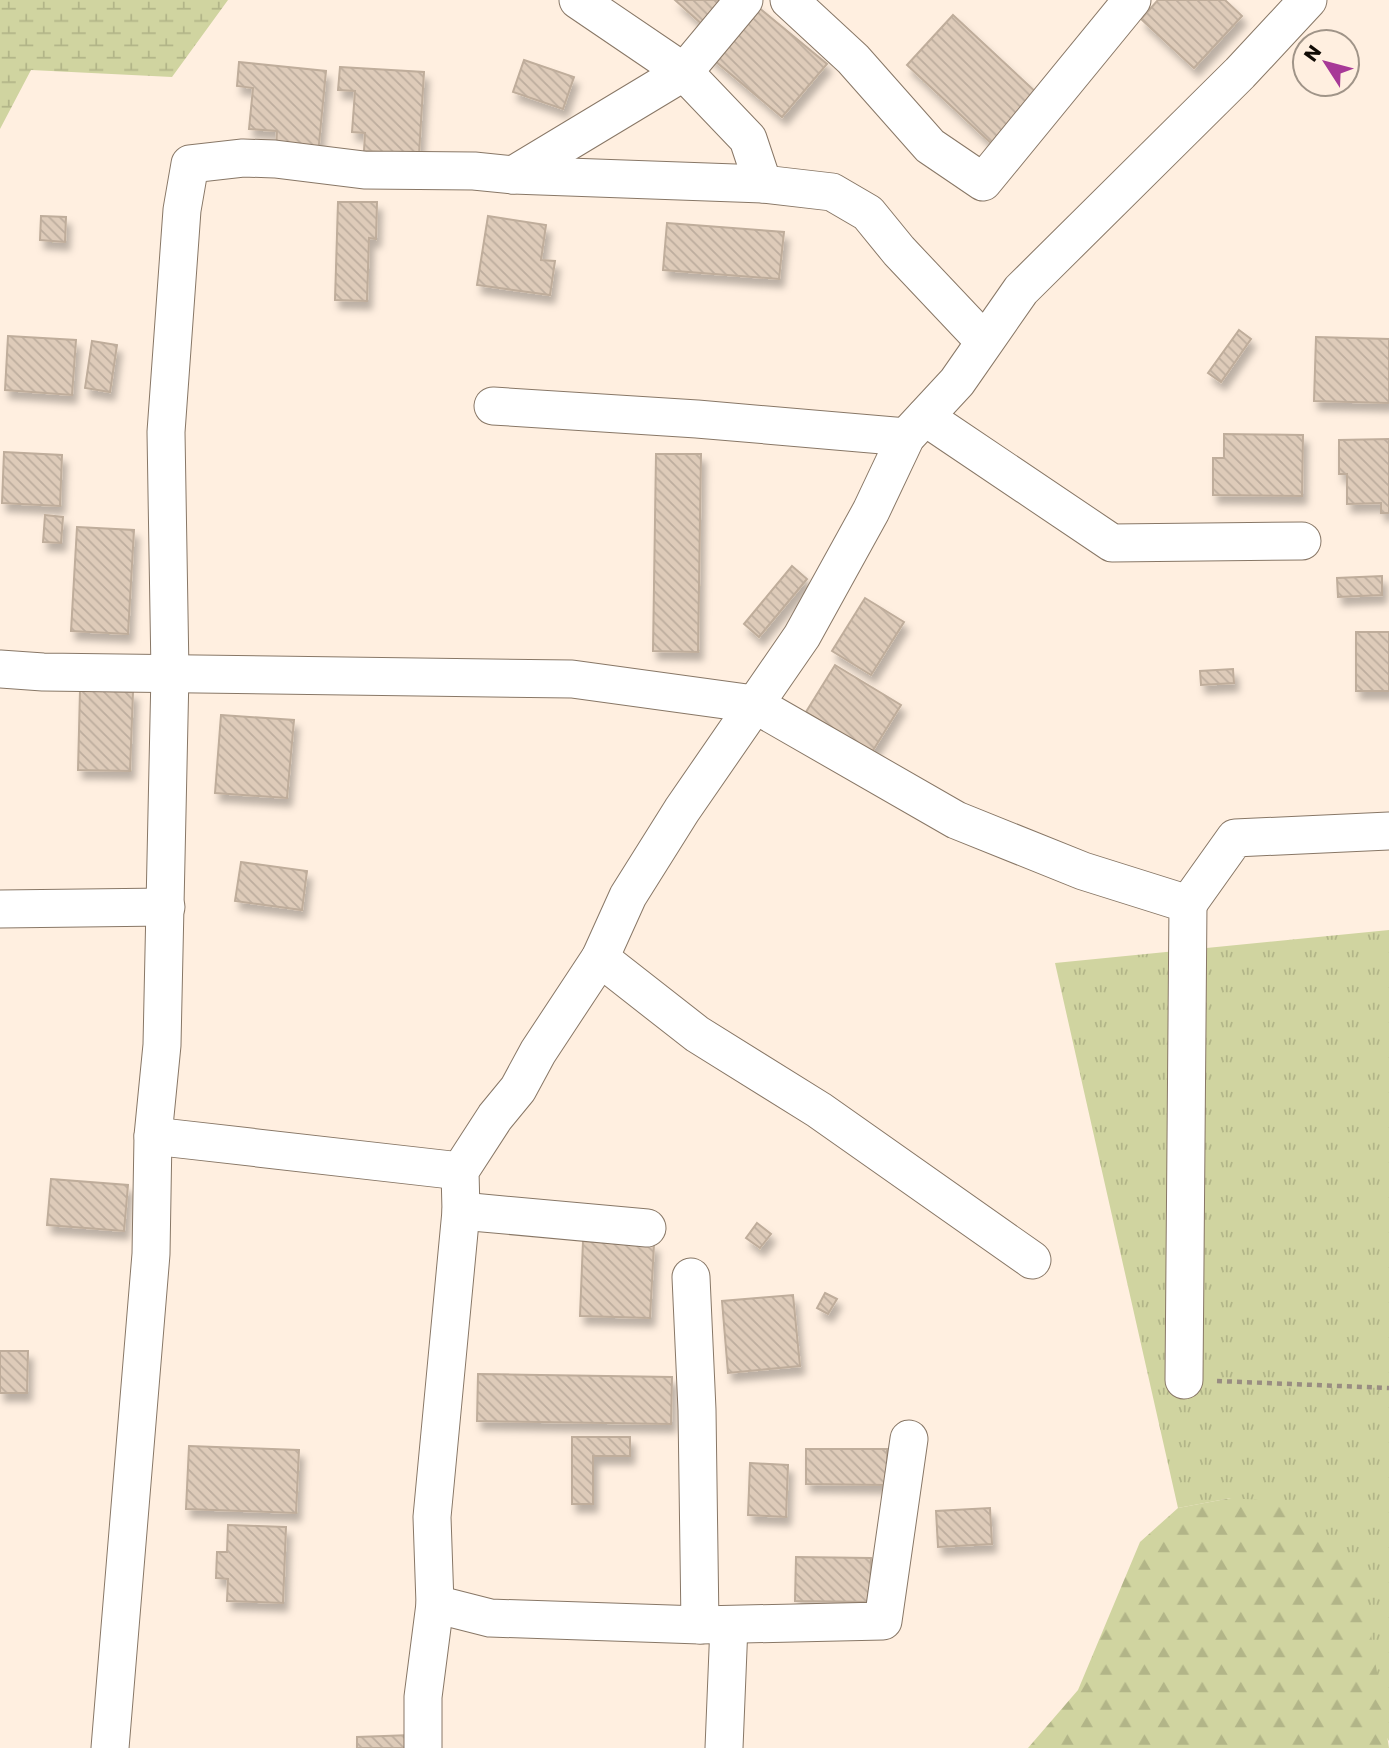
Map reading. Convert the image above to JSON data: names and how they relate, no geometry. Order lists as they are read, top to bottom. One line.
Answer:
{"north":"top left"}
